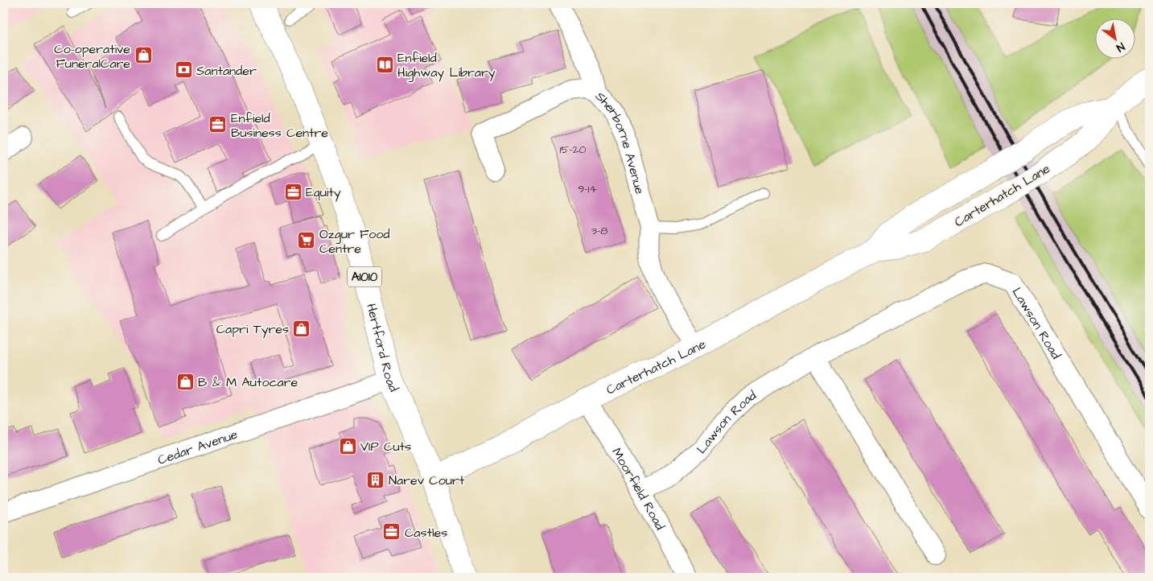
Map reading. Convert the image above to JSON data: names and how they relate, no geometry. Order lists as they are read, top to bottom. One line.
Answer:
{"streets":{"street":["Sherborne Avenue","Carterhatch Lane","A1010","Lawson Road","Hertford Road","Cedar Avenue","Moorfield Road"]},"crossings":[["Sherborne Avenue","Carterhatch Lane"],["Carterhatch Lane","Hertford Road"],["Carterhatch Lane","Moorfield Road"],["Lawson Road","Moorfield Road"],["Hertford Road","Cedar Avenue"]],"places":{"shop":["Co-operative FuneralCare","Capri Tyres","B & M Autocare","VIP Cuts"],"library":["Enfield Highway Library"],"bank":["Santander"],"office":["Enfield Business Centre","Equity","Castles"],"supermarket":["Ozgur Food Centre"],"building":["Narev Court"]},"house_numbers":["15-20","9-14","3-8"],"north":"bottom right"}
